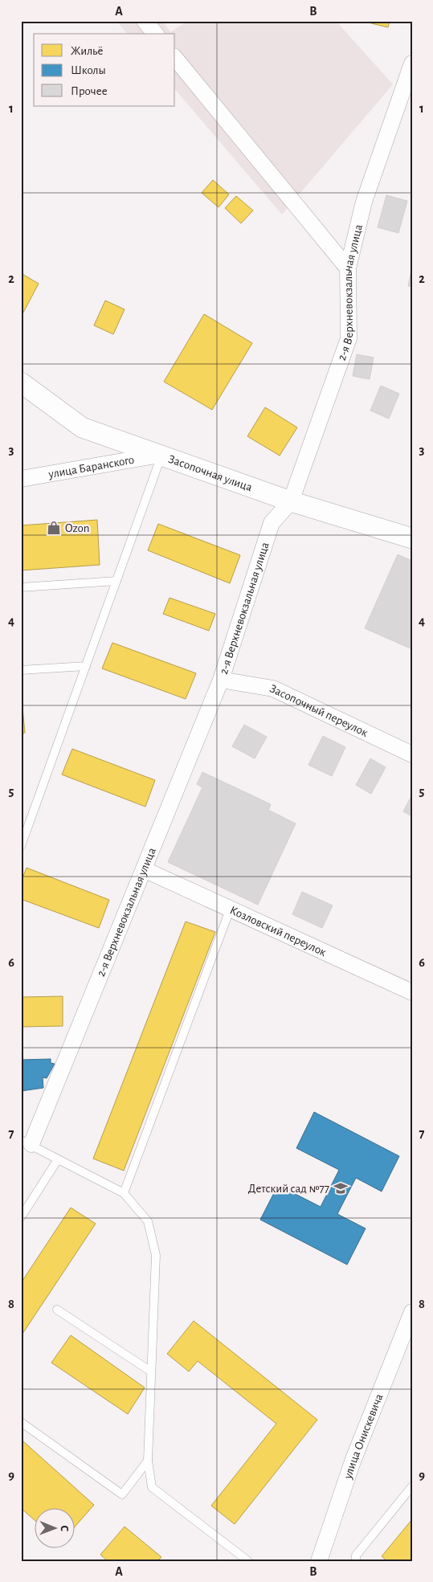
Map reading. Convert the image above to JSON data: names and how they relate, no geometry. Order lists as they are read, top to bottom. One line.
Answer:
{"streets":{"street":["2-я Верхневокзальная улица","улица Баранского","Засопочная улица","Засопочный переулок","Козловский переулок","улица Онискевича"]},"crossings":[["2-я Верхневокзальная улица","Засопочная улица"],["2-я Верхневокзальная улица","Засопочный переулок"],["2-я Верхневокзальная улица","Козловский переулок"],["улица Баранского","Засопочная улица"]],"places":{"shop":["Ozon"],"school or university":["Детский сад №77"]},"legend":["Жильё","Школы","Прочее"],"north":"right","grid":{"columns":["A","B"],"rows":["1","2","3","4","5","6","7","8","9"]}}
